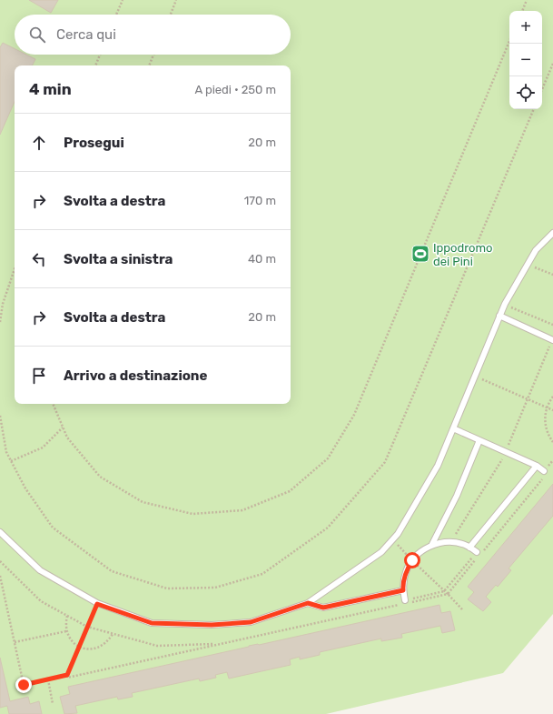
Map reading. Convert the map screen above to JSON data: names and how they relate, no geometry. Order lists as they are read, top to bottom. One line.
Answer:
{"places":{"sports":["Ippodromo dei Pini"]},"page":{"map_buttons":["+","−"],"search":"Cerca qui","heading":["4 min","A piedi · 250 m"],"list":[["Prosegui","20 m"],["Svolta a destra","170 m"],["Svolta a sinistra","40 m"],["Svolta a destra","20 m"],"Arrivo a destinazione"]}}
